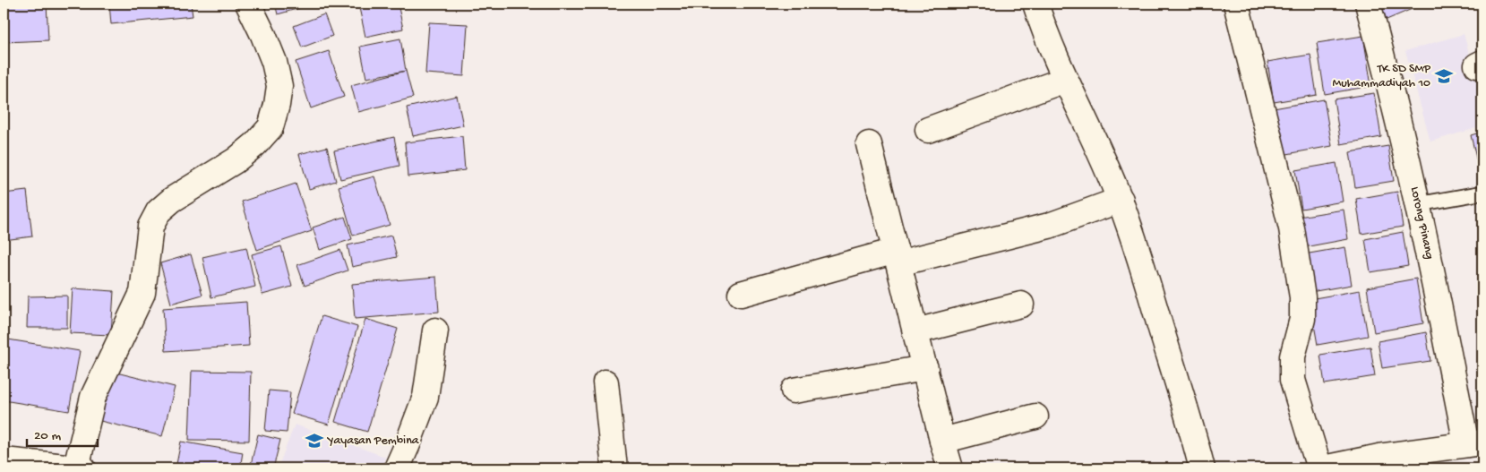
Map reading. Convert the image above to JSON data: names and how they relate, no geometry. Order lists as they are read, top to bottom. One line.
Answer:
{"streets":{"street":["Lorong Pinang"]},"places":{"school or university":["TK SD SMP Muhammadiyah 10","Yayasan Pembina"]},"scale_bar":"20 m"}
